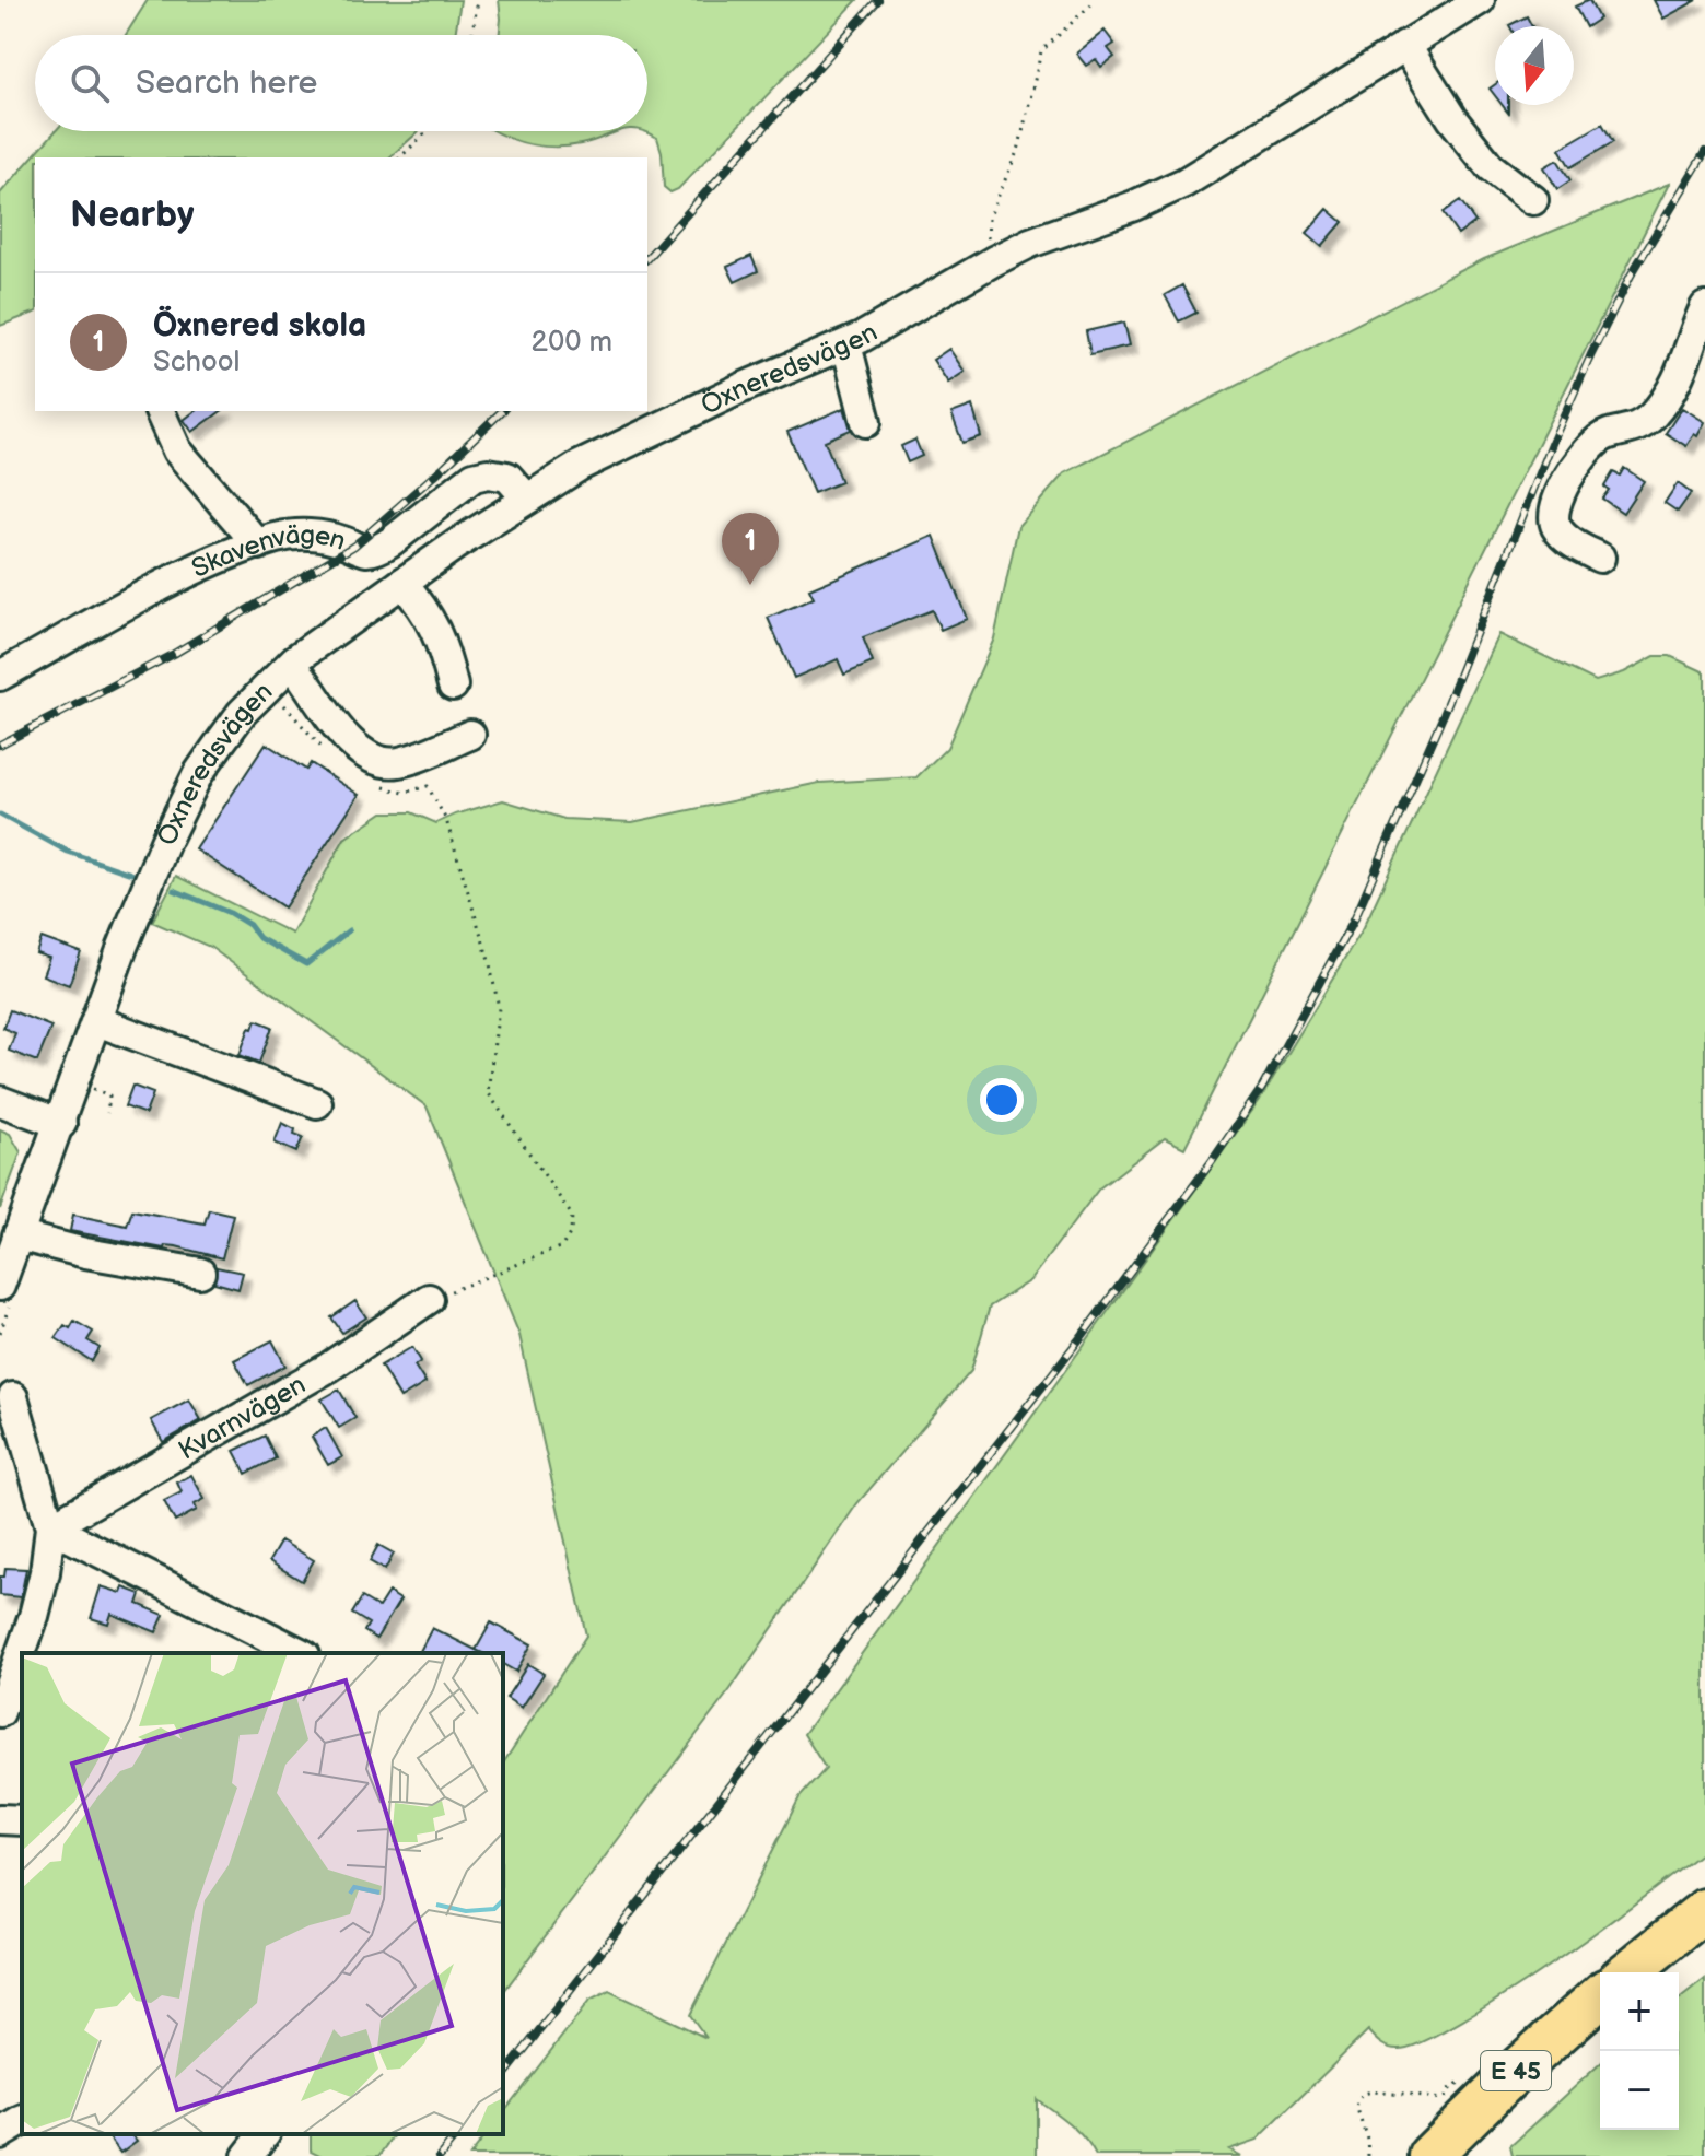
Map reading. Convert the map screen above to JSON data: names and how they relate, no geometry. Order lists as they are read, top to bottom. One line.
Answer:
{"streets":{"highway":["E 45"],"street":["Öxneredsvägen","Skavenvägen","Kvarnvägen"]},"crossings":[["Öxneredsvägen","Skavenvägen"]],"north":"bottom","page":{"search":"Search here","heading":"Nearby","list":[{"mark":"1","name":"Öxnered skola","note":"School","value":"200 m"}],"pins":"1","map_buttons":["+","−"]}}
